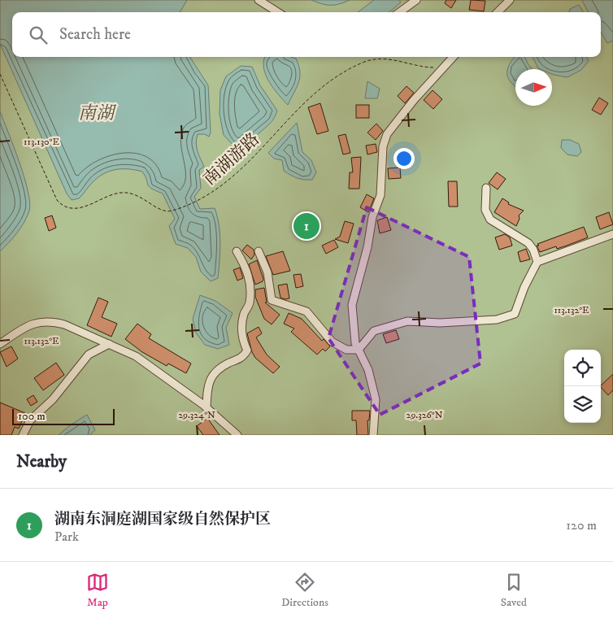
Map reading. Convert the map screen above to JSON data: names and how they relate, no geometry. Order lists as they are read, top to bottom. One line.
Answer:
{"streets":{"path":["南湖游路"]},"water":["南湖"],"scale_bar":"100 m","north":"right","page":{"search":"Search here","pins":"1","scale":"100 m","heading":"Nearby","list":[{"mark":"1","name":"湖南东洞庭湖国家级自然保护区","note":"Park","value":"120 m"}],"nav":["Map","Directions","Saved"]},"coordinates":["113.130°E","113.132°E","29.324°N","29.326°N"]}
